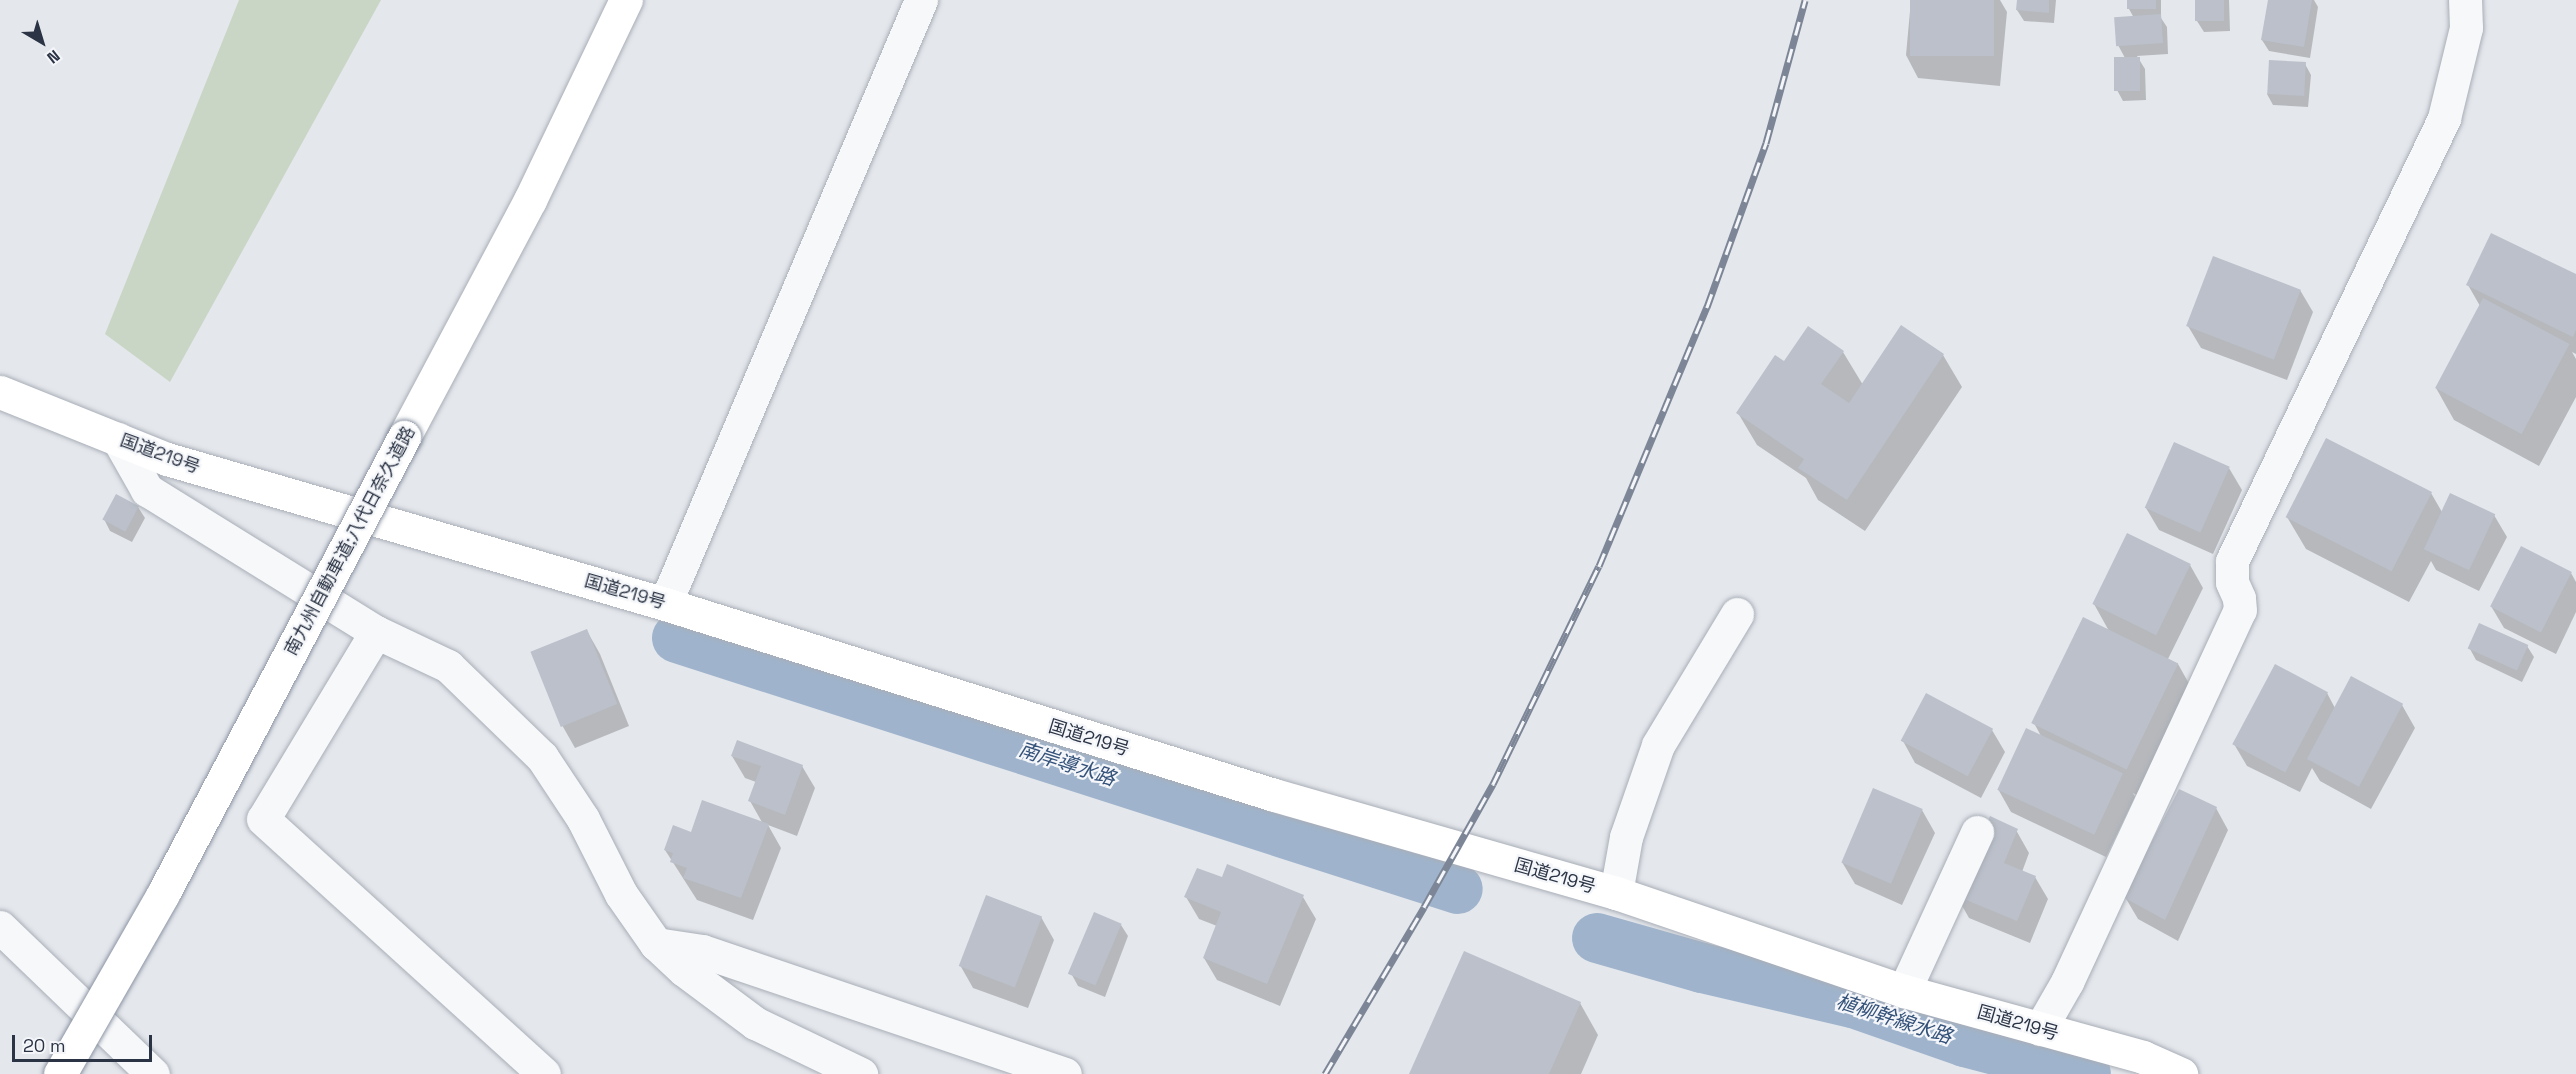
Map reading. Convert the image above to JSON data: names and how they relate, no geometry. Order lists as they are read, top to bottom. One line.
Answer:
{"streets":{"highway":["国道219号","南九州自動車道;八代日奈久道路"]},"water":["南岸導水路","植柳幹線水路"],"scale_bar":"20 m","north":"bottom right"}
